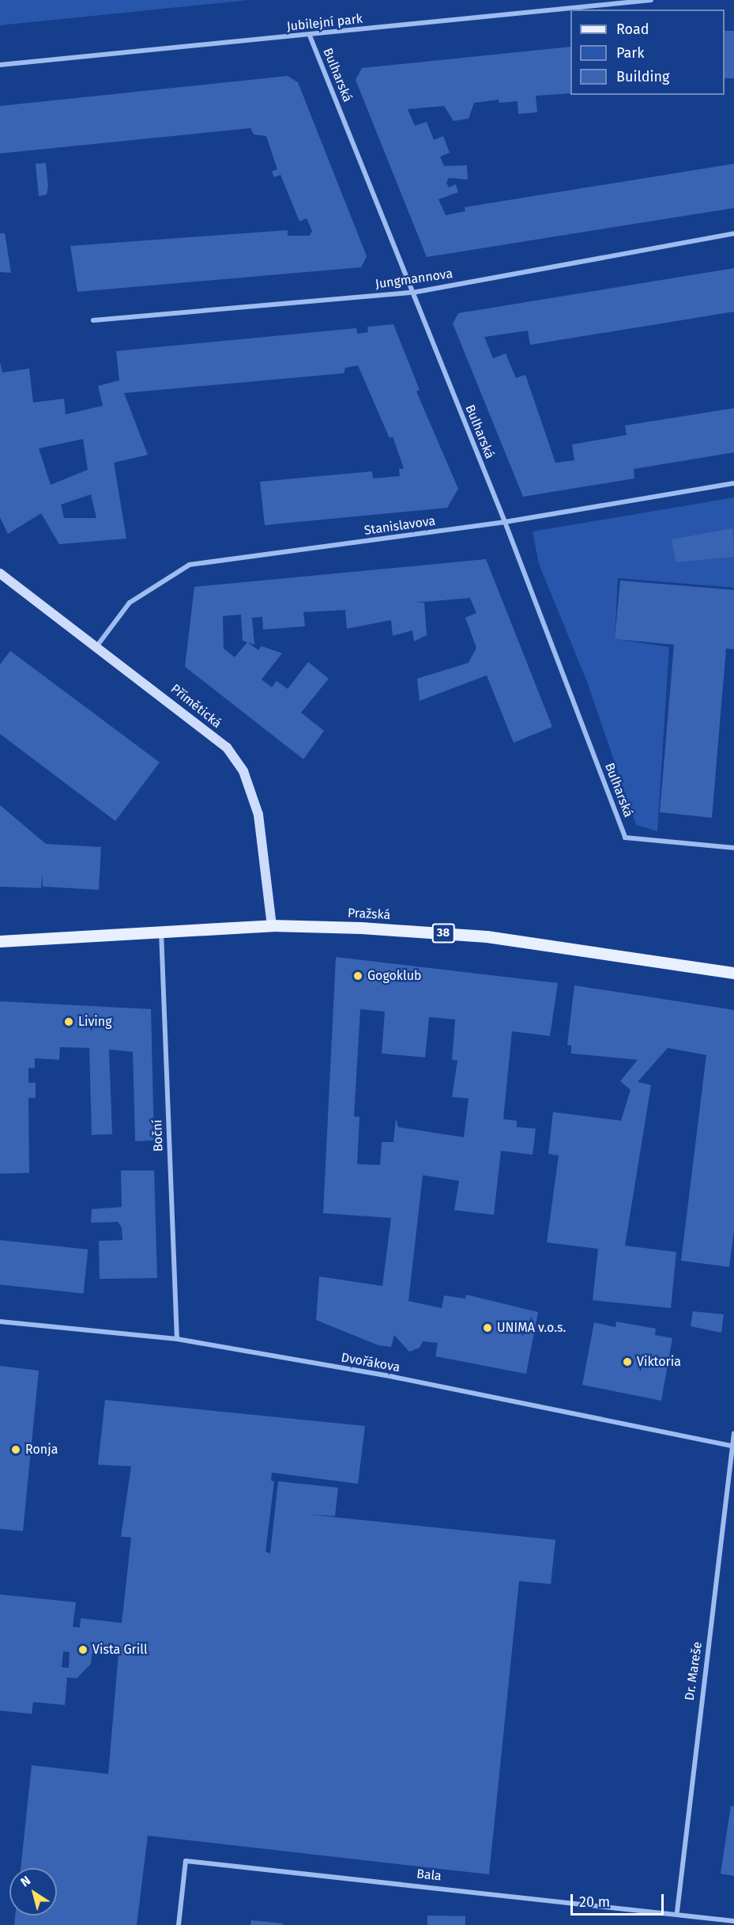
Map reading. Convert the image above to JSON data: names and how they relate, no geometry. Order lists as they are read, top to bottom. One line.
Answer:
{"streets":{"main road":["Přímětická","Pražská","38"],"street":["Jubilejní park","Bulharská","Jungmannova","Stanislavova","Boční","Dvořákova","Dr. Mareše","Bala"]},"crossings":[["Jubilejní park","Bulharská"],["Bulharská","Jungmannova"],["Bulharská","Stanislavova"],["Stanislavova","Přímětická"],["Přímětická","Pražská"],["Pražská","Boční"],["Boční","Dvořákova"],["Dvořákova","Dr. Mareše"],["Dr. Mareše","Bala"]],"places":["Gogoklub","Living","UNIMA v.o.s.","Viktoria","Ronja","Vista Grill"],"legend":["Road","Park","Building"],"scale_bar":"20 m","north":"top left"}
